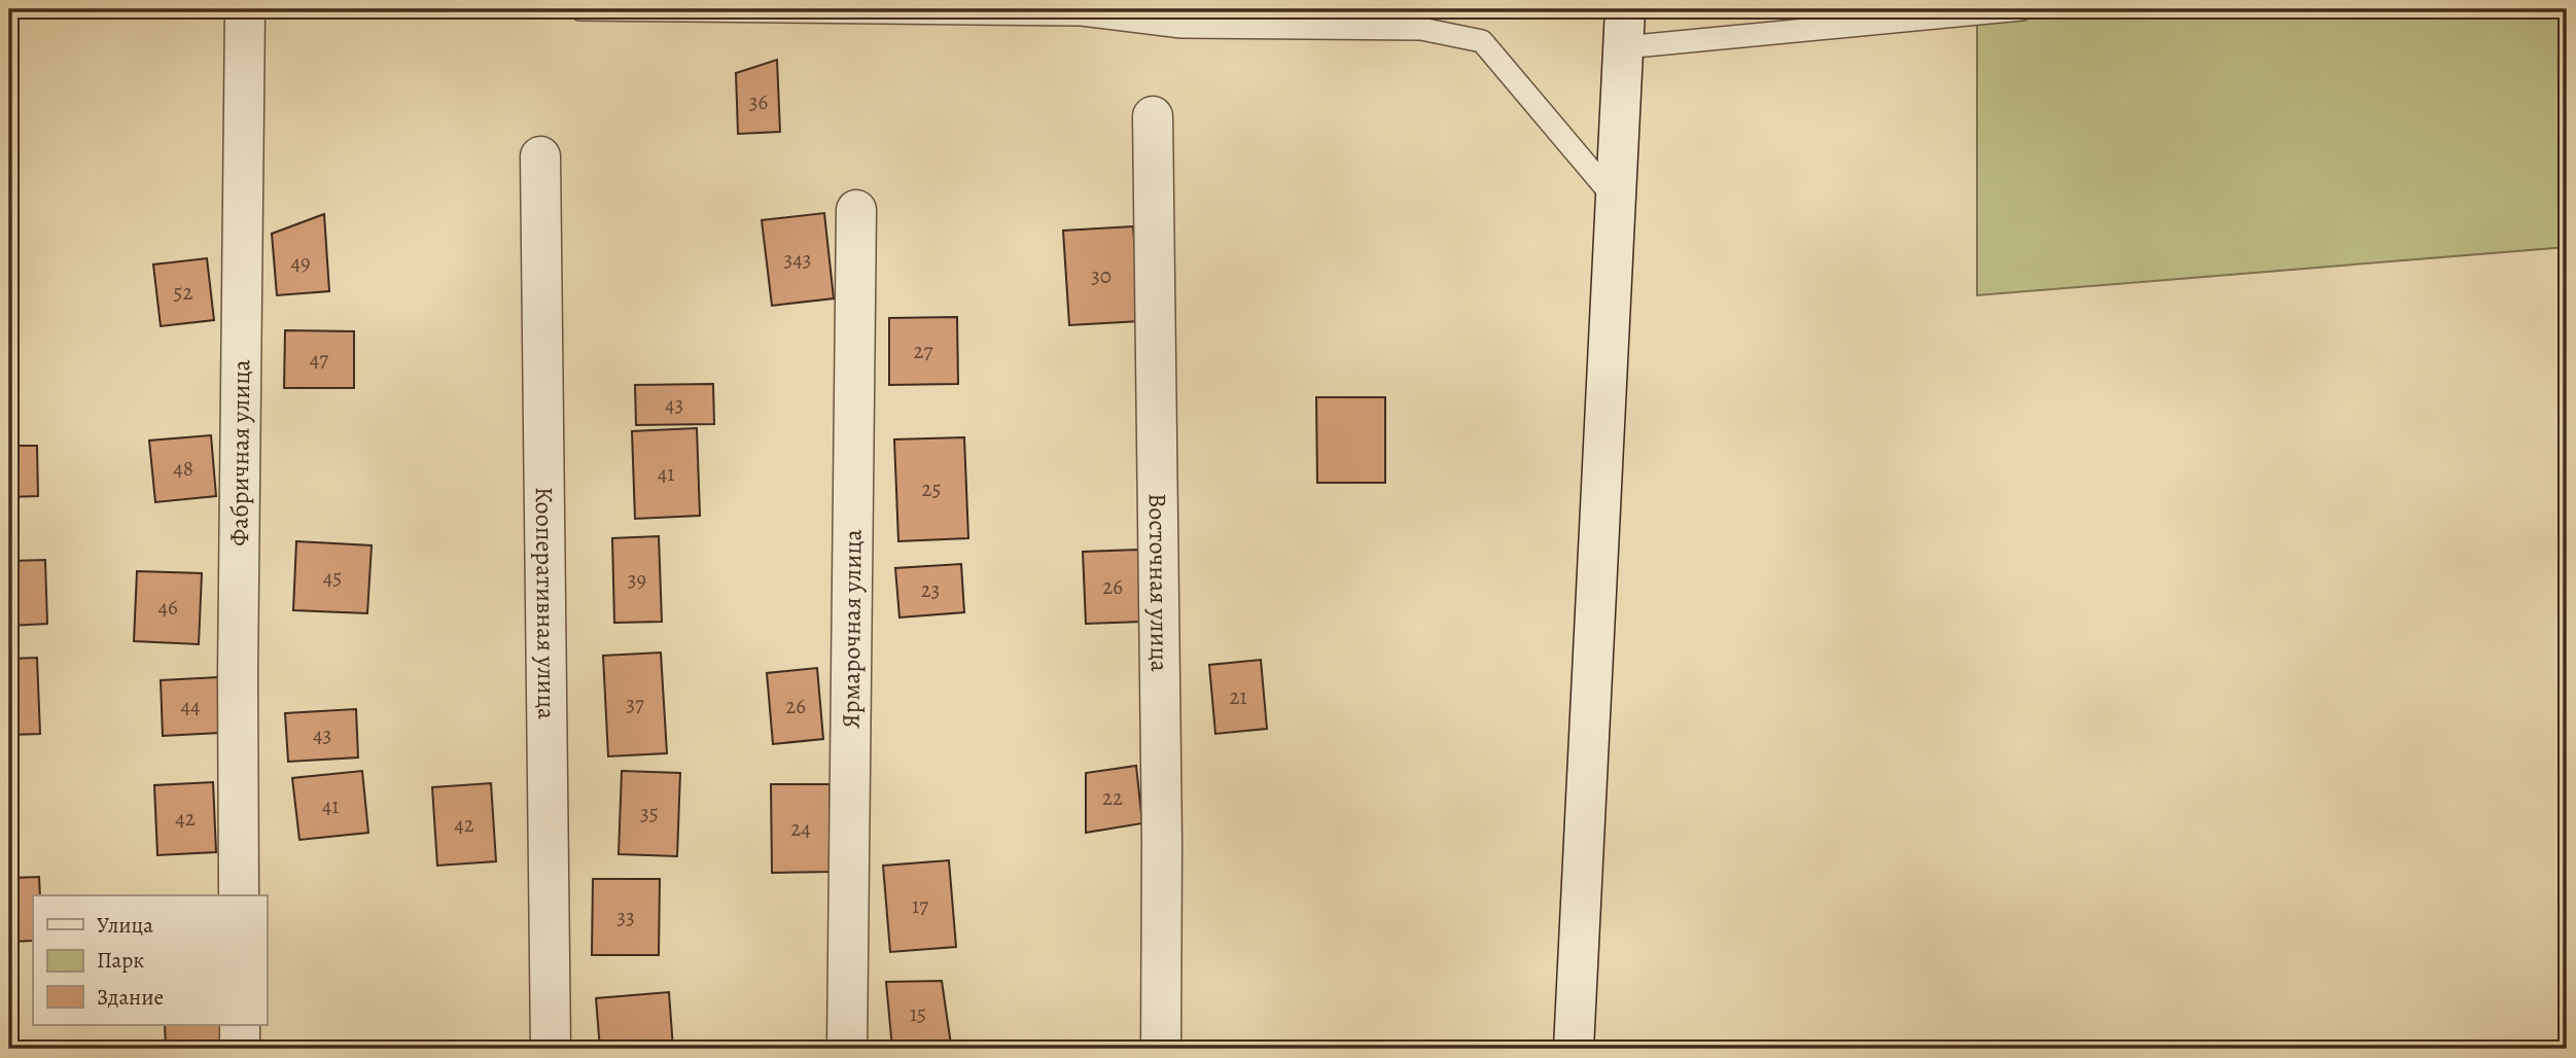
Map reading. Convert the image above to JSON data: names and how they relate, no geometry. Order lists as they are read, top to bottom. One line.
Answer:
{"streets":{"street":["Фабричная улица","Восточная улица","Кооперативная улица","Ярмарочная улица"]},"house_numbers":["36","343","49","30","52","27","47","43","48","41","25","45","39","26","23","46","21","37","44","26","43","22","41","35","42","42","24","17","33","15"],"legend":["Улица","Парк","Здание"]}
